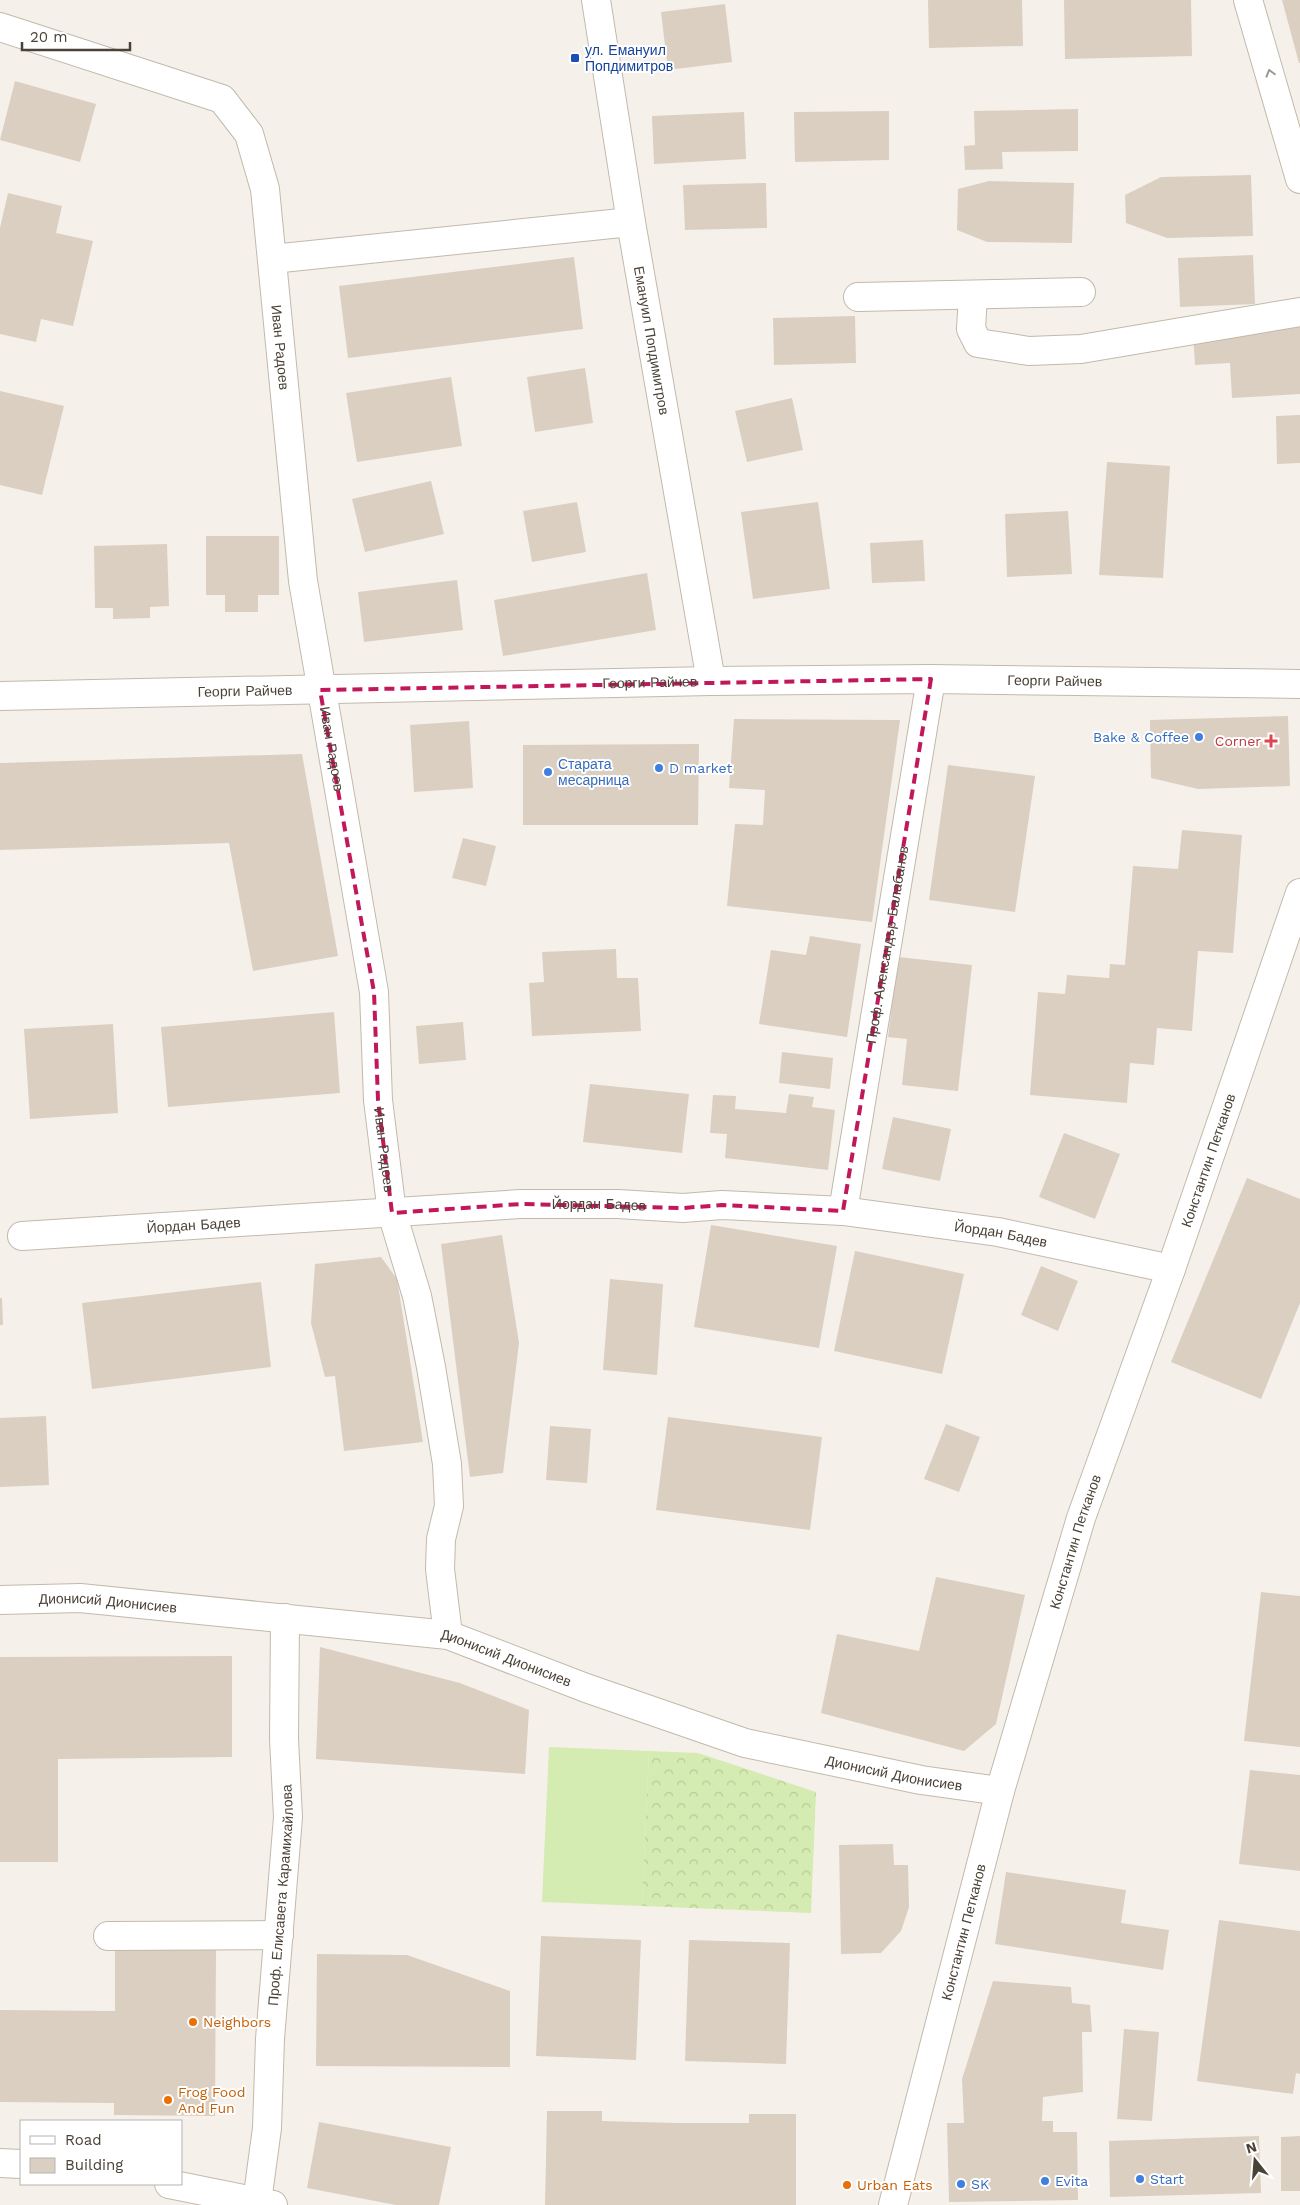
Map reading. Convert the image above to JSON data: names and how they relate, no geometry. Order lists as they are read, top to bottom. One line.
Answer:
{"streets":{"street":["Емануил Попдимитров","Иван Радоев","Георги Райчев","Проф. Александър Балабанов","Константин Петканов","Йордан Бадев","Дионисий Дионисиев","Проф. Елисавета Карамихайлова"]},"crossings":[["Емануил Попдимитров","Георги Райчев"],["Иван Радоев","Георги Райчев"],["Иван Радоев","Йордан Бадев"],["Иван Радоев","Дионисий Дионисиев"],["Георги Райчев","Проф. Александър Балабанов"],["Проф. Александър Балабанов","Йордан Бадев"],["Константин Петканов","Йордан Бадев"],["Константин Петканов","Дионисий Дионисиев"],["Дионисий Дионисиев","Проф. Елисавета Карамихайлова"]],"places":{"transit":["ул. Емануил Попдимитров"],"other":["Bake & Coffee","D market","Старата месарница","Neighbors","Frog Food And Fun","Start","Evita","SK","Urban Eats"],"health":["Corner"]},"legend":["Road","Building"],"scale_bar":"20 m","north":"top"}
